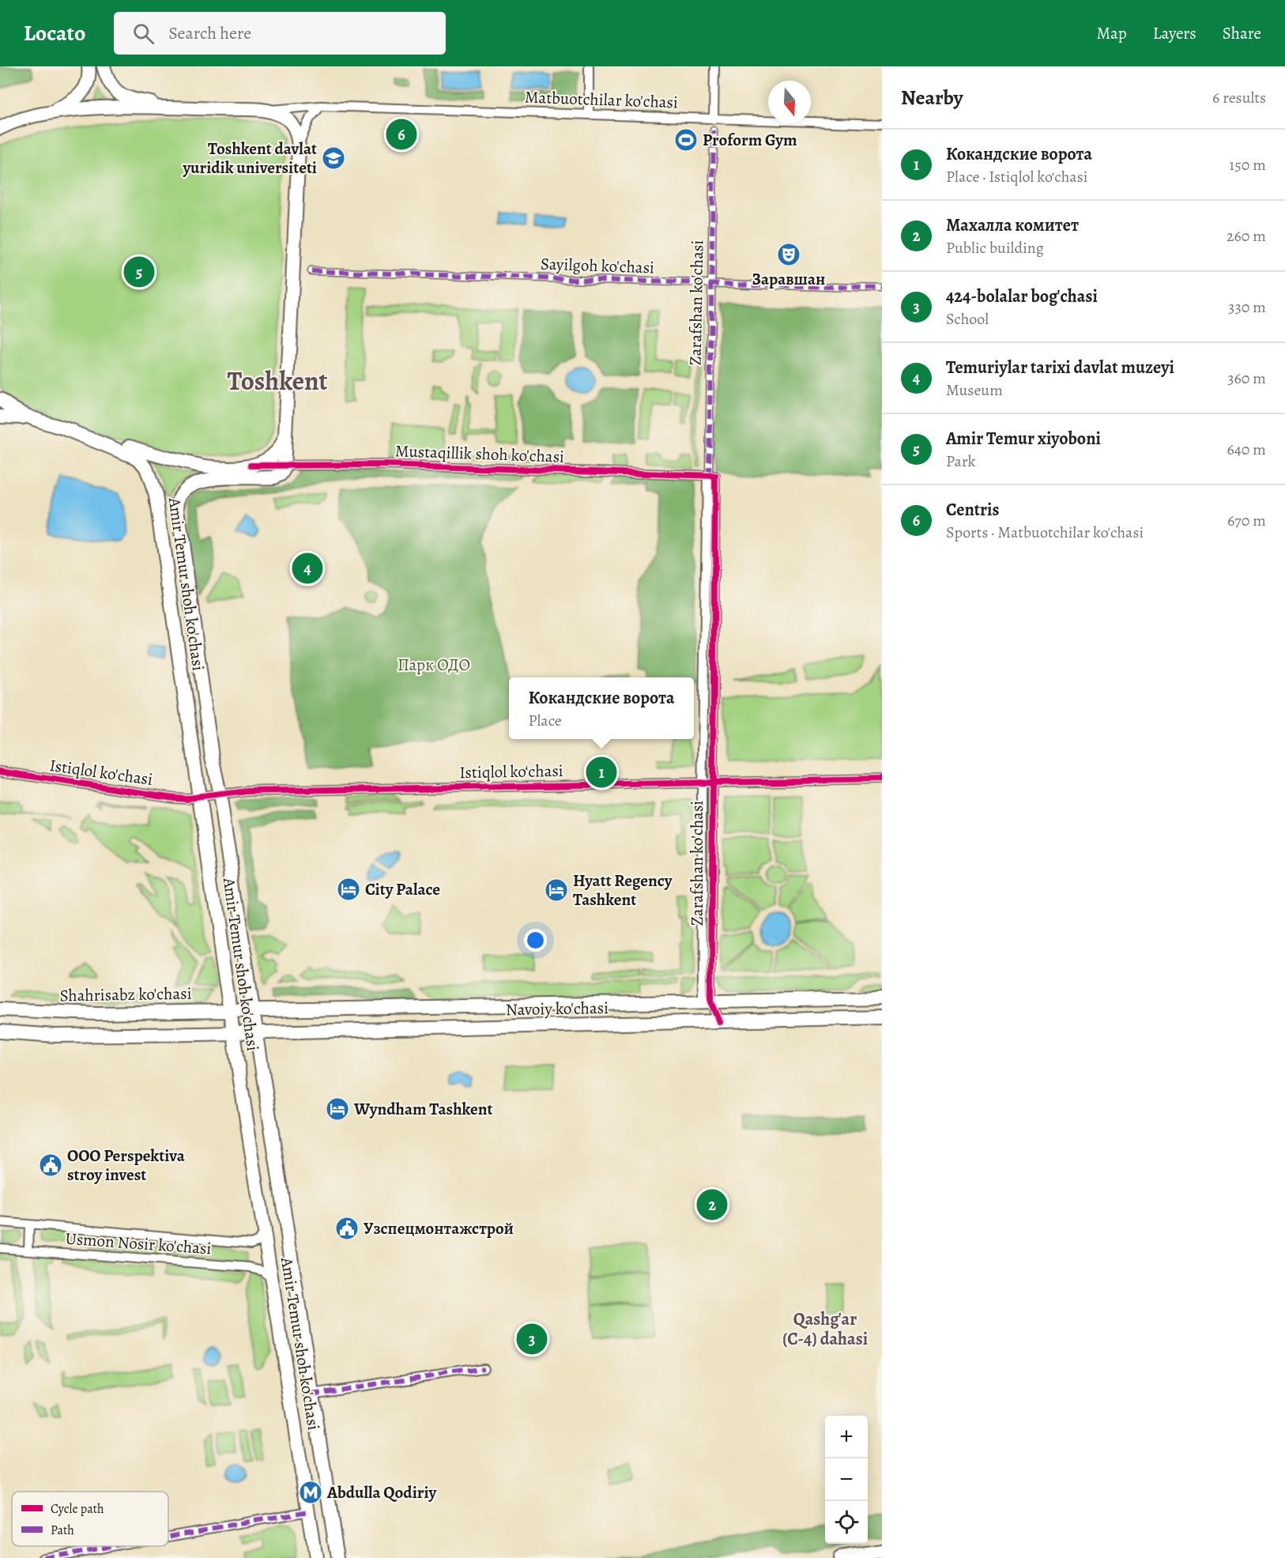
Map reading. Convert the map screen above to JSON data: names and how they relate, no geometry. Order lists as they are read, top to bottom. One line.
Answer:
{"streets":{"main road":["Amir Temur shoh ko'chasi","Shahrisabz ko'chasi","Navoiy ko'chasi"],"street":["Matbuotchilar ko'chasi","Sayilgoh ko'chasi","Zarafshan ko'chasi","Mustaqillik shoh ko'chasi","Istiqlol ko‘chasi","Istiqlol ko'chasi","Usmon Nosir ko'chasi"]},"crossings":[["Sayilgoh ko'chasi","Zarafshan ko'chasi"],["Zarafshan ko'chasi","Mustaqillik shoh ko'chasi"],["Zarafshan ko'chasi","Istiqlol ko‘chasi"],["Zarafshan ko'chasi","Navoiy ko'chasi"],["Mustaqillik shoh ko'chasi","Amir Temur shoh ko'chasi"],["Amir Temur shoh ko'chasi","Istiqlol ko‘chasi"],["Amir Temur shoh ko'chasi","Istiqlol ko'chasi"],["Amir Temur shoh ko'chasi","Shahrisabz ko'chasi"],["Amir Temur shoh ko'chasi","Navoiy ko'chasi"],["Amir Temur shoh ko'chasi","Usmon Nosir ko'chasi"],["Istiqlol ko‘chasi","Istiqlol ko'chasi"],["Shahrisabz ko'chasi","Navoiy ko'chasi"]],"districts":["Toshkent","Qashg'ar (C-4) dahasi"],"parks":["Парк ОДО"],"places":{"sports":["Proform Gym"],"school or university":["Toshkent davlat yuridik universiteti"],"theatre":["Заравшан"],"hotel":["City Palace","Hyatt Regency Tashkent","Wyndham Tashkent"],"public building":["ООО Perspektiva stroy invest","Узспецмонтажстрой"],"metro station":["Abdulla Qodiriy"]},"legend":["Cycle path","Path"],"north":"bottom","page":{"header":"Locato","search":"Search here","nav":["Map","Layers","Share"],"heading":["Nearby","6 results"],"pins":["6","5","4","1","2","3"],"list":[{"mark":"1","name":"Кокандские ворота","note":"Place · Istiqlol ko‘chasi","value":"150 m"},{"mark":"2","name":"Махалла комитет","note":"Public building","value":"260 m"},{"mark":"3","name":"424-bolalar bog'chasi","note":"School","value":"330 m"},{"mark":"4","name":"Temuriylar tarixi davlat muzeyi","note":"Museum","value":"360 m"},{"mark":"5","name":"Amir Temur xiyoboni","note":"Park","value":"640 m"},{"mark":"6","name":"Centris","note":"Sports · Matbuotchilar ko'chasi","value":"670 m"}],"popup":["Кокандские ворота","Place"],"map_buttons":["+","−"]}}
